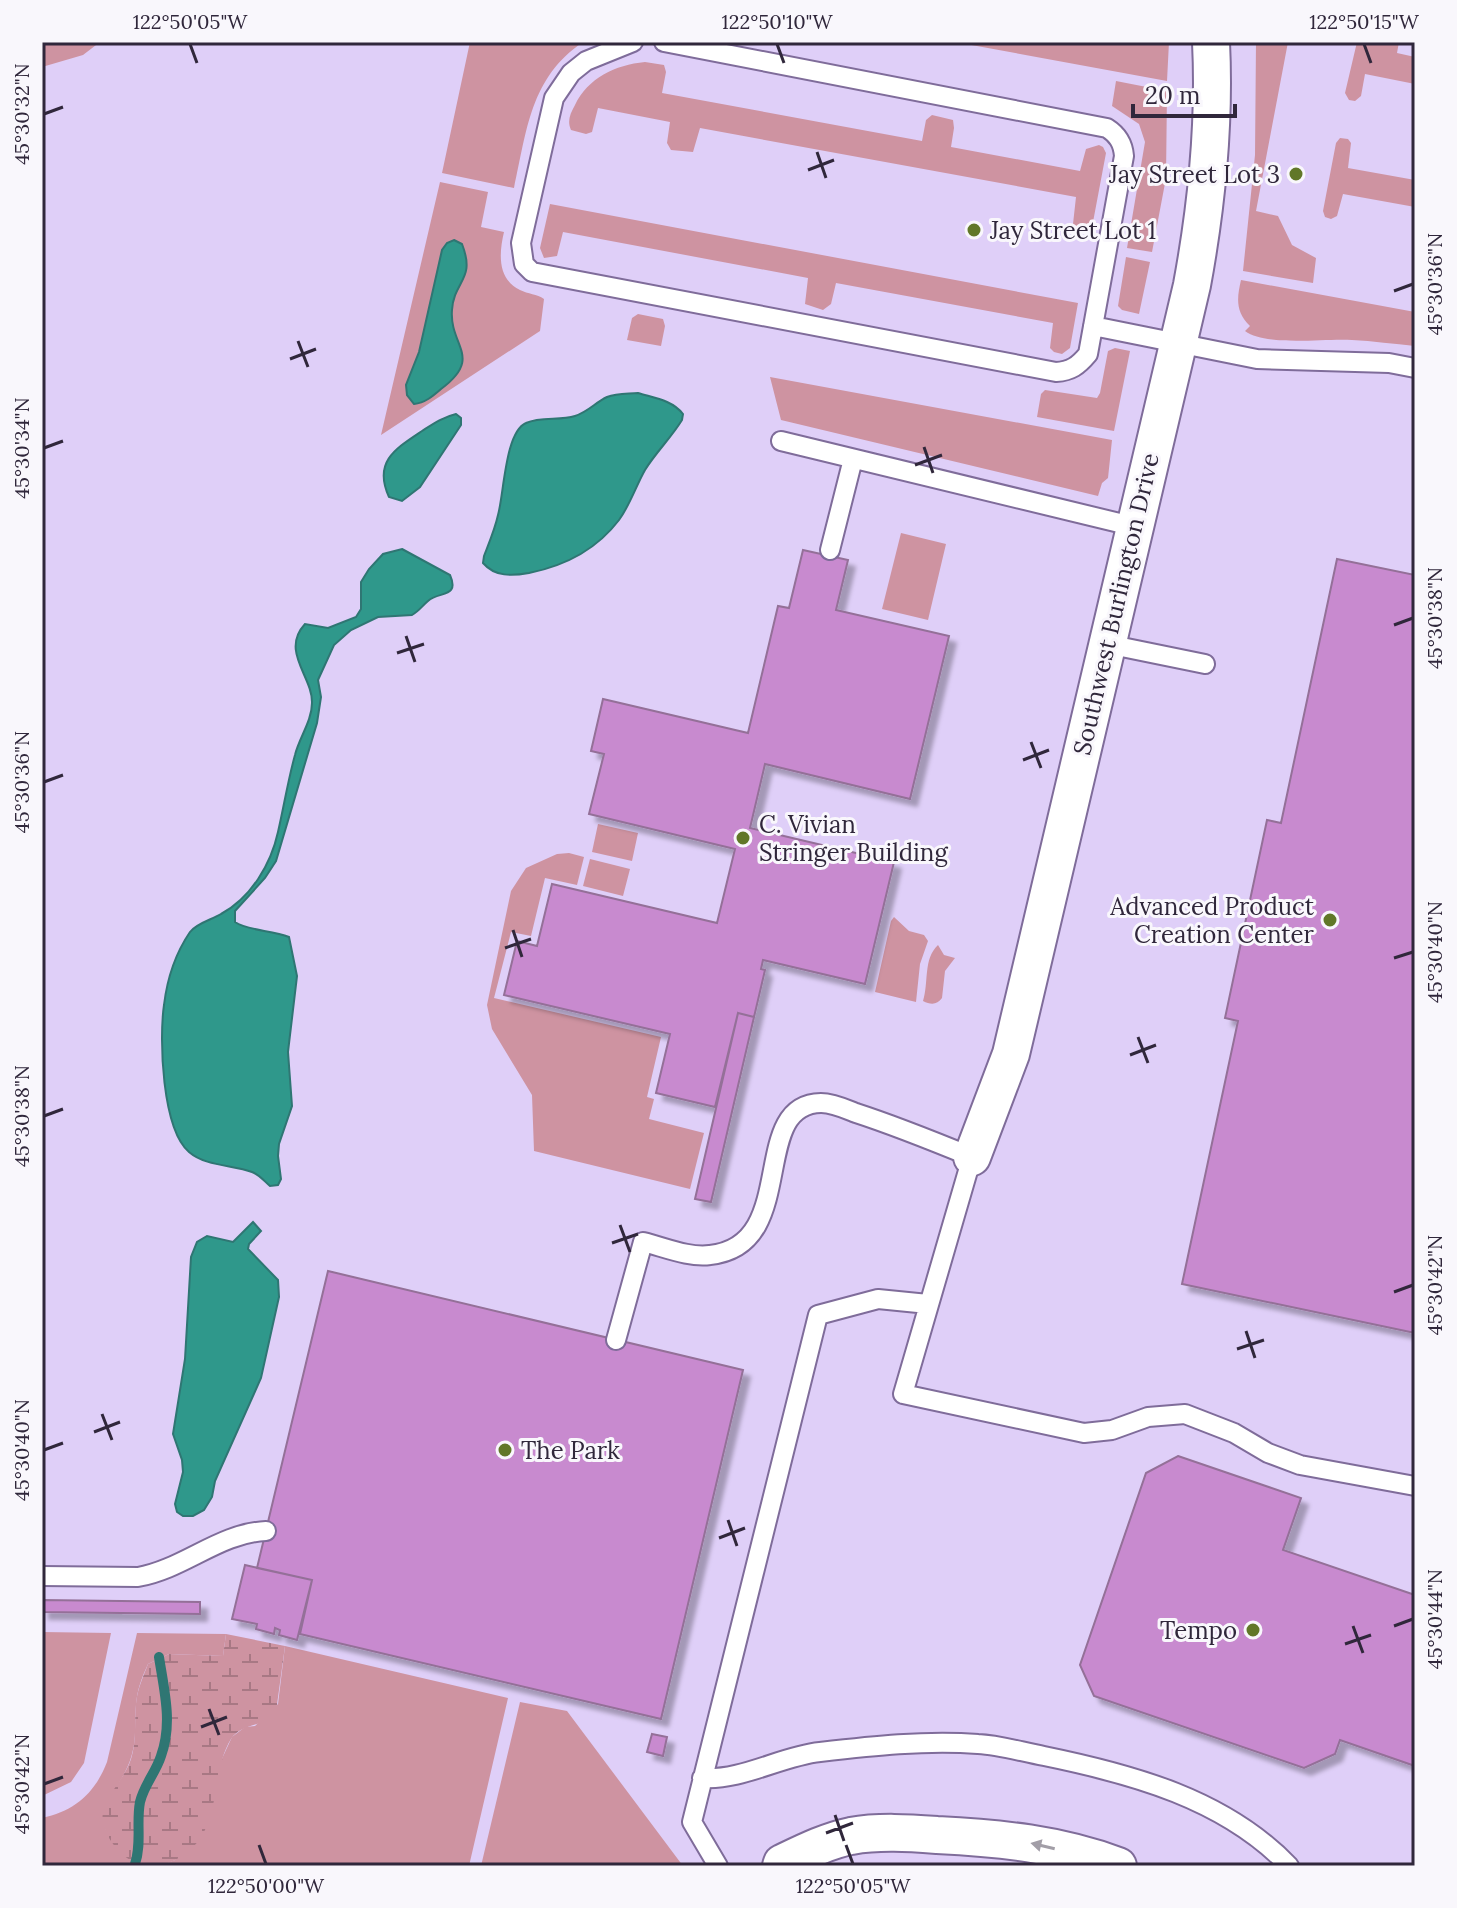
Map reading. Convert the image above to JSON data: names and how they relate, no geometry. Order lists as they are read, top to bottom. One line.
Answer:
{"streets":{"street":["Southwest Burlington Drive"]},"places":["Jay Street Lot 3","Jay Street Lot 1","C. Vivian Stringer Building","Advanced Product Creation Center","The Park","Tempo"],"scale_bar":"20 m","coordinates":["122°50'05\"W","122°50'10\"W","122°50'15\"W","45°30'32\"N","45°30'36\"N","45°30'34\"N","45°30'38\"N","45°30'40\"N","45°30'42\"N","45°30'44\"N","122°50'00\"W"]}
